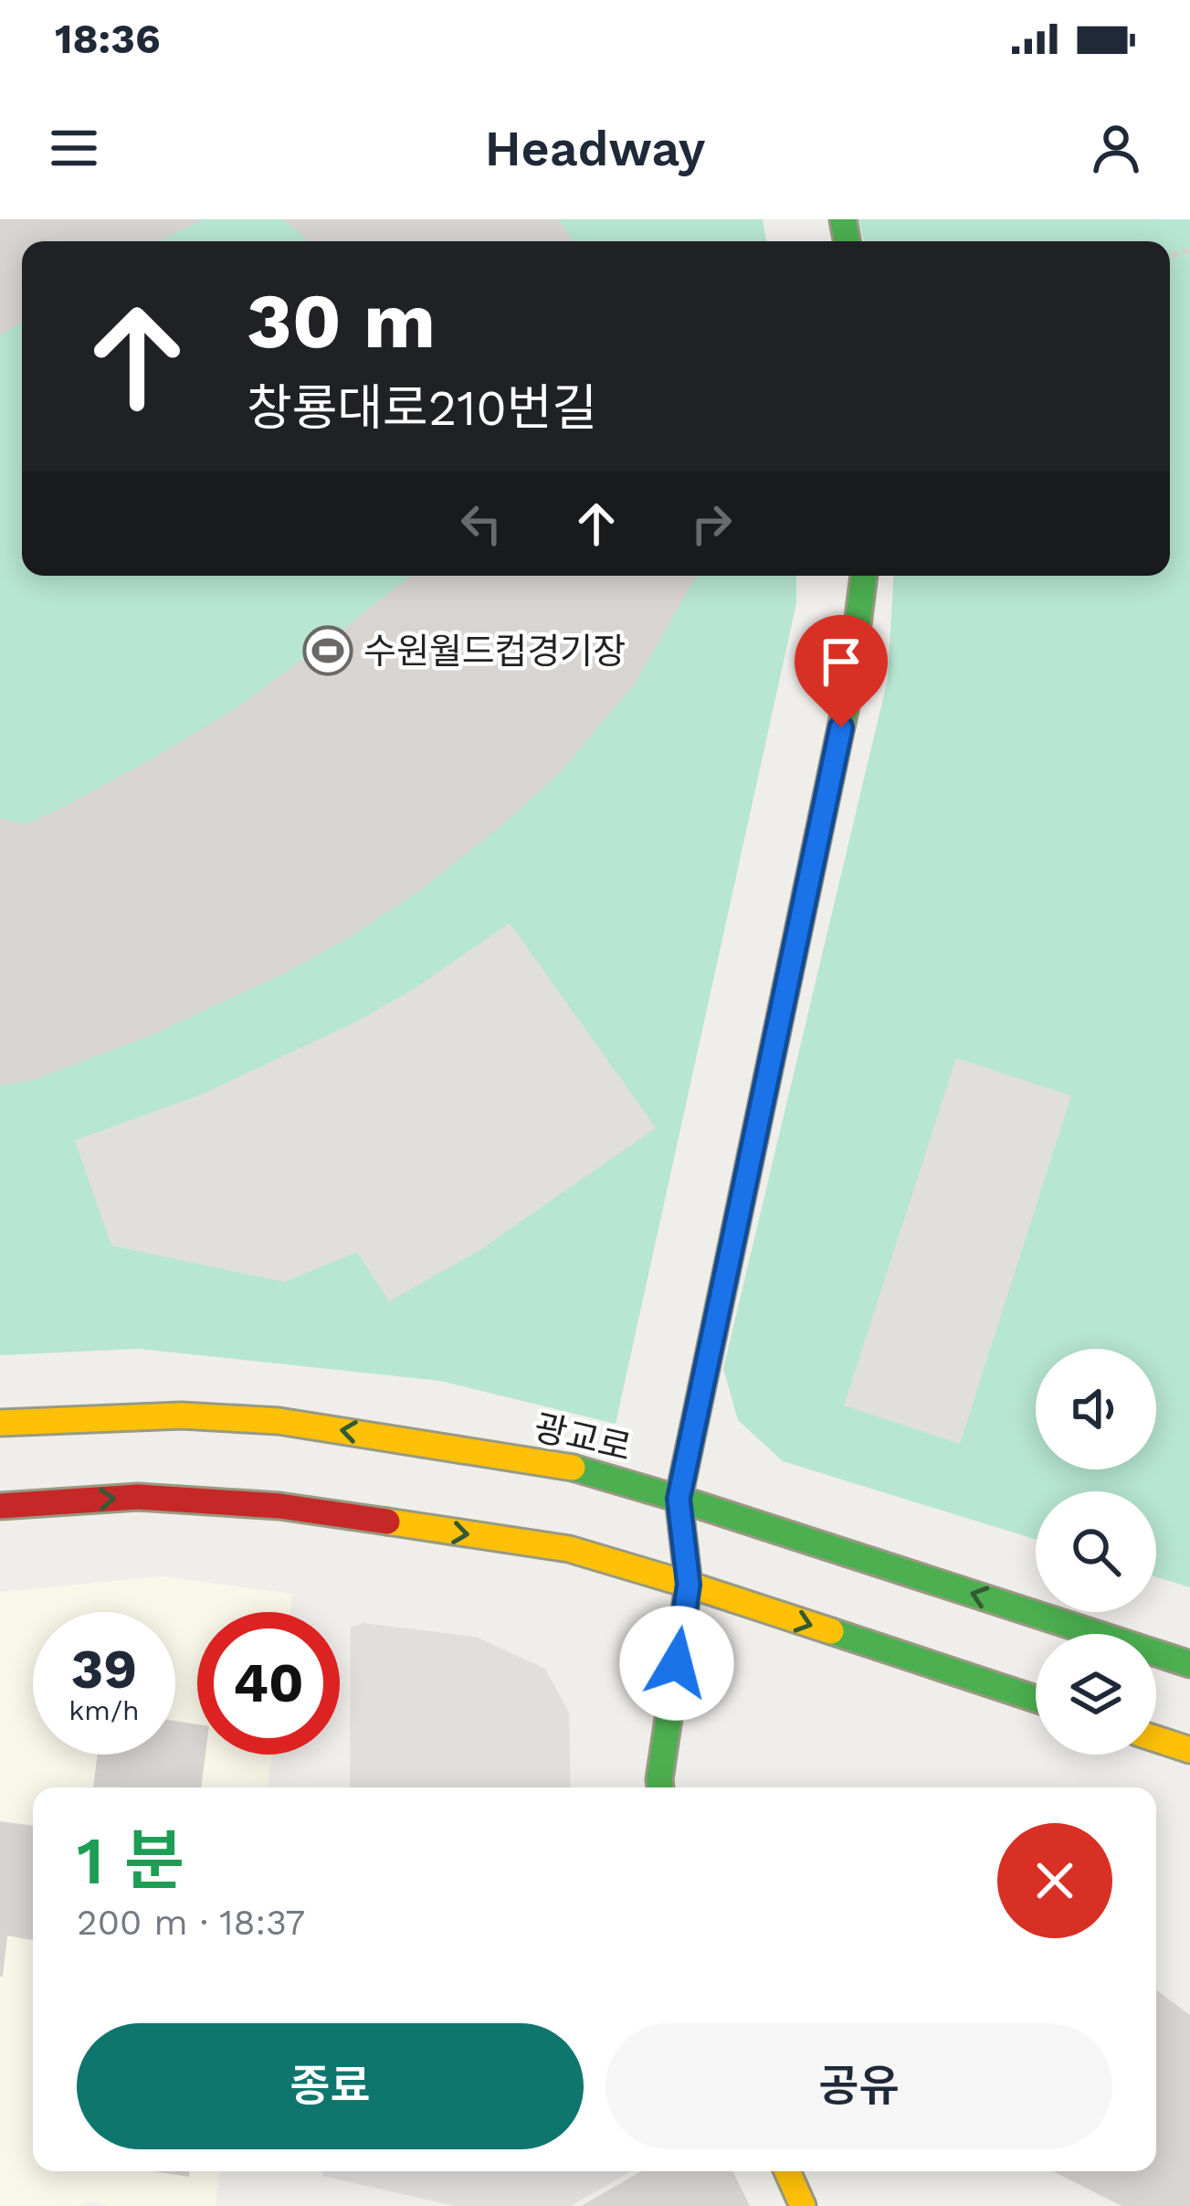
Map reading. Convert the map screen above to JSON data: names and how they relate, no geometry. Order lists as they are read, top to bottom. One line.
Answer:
{"streets":{"main road":["광교로"]},"places":{"sports":["수원월드컵경기장"]},"page":{"status":"18:36","header":"Headway","turn":["30 m","창룡대로210번길"],"speed":"39 km/h","limit":"40","heading":["1 분","200 m · 18:37"],"buttons":["종료","공유"]}}
